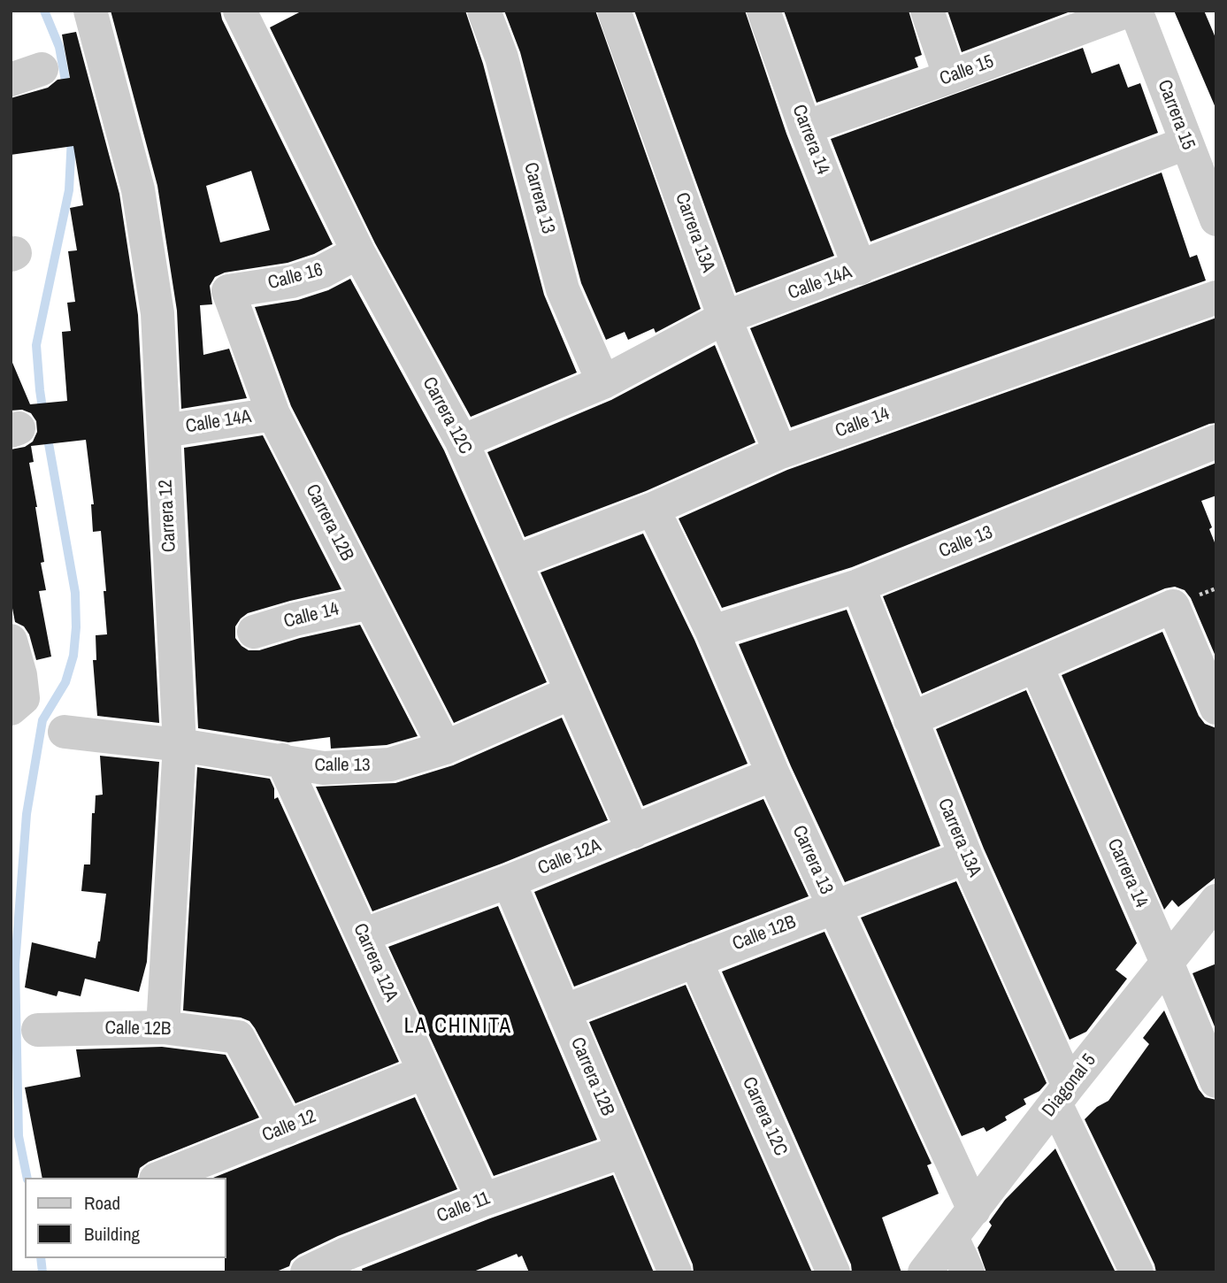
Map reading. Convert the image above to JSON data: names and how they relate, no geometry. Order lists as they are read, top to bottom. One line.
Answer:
{"streets":{"street":["Calle 15","Carrera 15","Carrera 14","Carrera 13","Carrera 13A","Calle 16","Calle 14A","Carrera 12C","Calle 14","Carrera 12","Carrera 12B","Calle 13","Calle 12A","Calle 12B","Carrera 12A","Diagonal 5","Calle 12","Calle 11"]},"crossings":[["Calle 15","Carrera 14"],["Carrera 15","Calle 14A"],["Carrera 14","Calle 14A"],["Carrera 14","Diagonal 5"],["Carrera 13","Calle 14A"],["Carrera 13","Calle 14"],["Carrera 13","Calle 13"],["Carrera 13","Calle 12A"],["Carrera 13","Calle 12B"],["Carrera 13","Diagonal 5"],["Carrera 13A","Calle 14A"],["Carrera 13A","Calle 14"],["Carrera 13A","Calle 13"],["Carrera 13A","Calle 12B"],["Carrera 13A","Diagonal 5"],["Calle 16","Carrera 12C"],["Calle 16","Carrera 12B"],["Calle 14A","Carrera 12C"],["Calle 14A","Carrera 12"],["Calle 14A","Carrera 12B"],["Carrera 12C","Calle 14"],["Carrera 12C","Calle 13"],["Carrera 12C","Calle 12A"],["Carrera 12C","Calle 12B"],["Calle 14","Carrera 12B"],["Carrera 12","Calle 13"],["Carrera 12","Calle 12B"],["Carrera 12B","Calle 13"],["Carrera 12B","Calle 12A"],["Carrera 12B","Calle 12B"],["Carrera 12B","Calle 11"],["Calle 13","Carrera 12A"],["Calle 12A","Carrera 12A"],["Calle 12B","Calle 12"],["Carrera 12A","Calle 12"],["Carrera 12A","Calle 11"]],"districts":["LA CHINITA"],"legend":["Road","Building"]}
